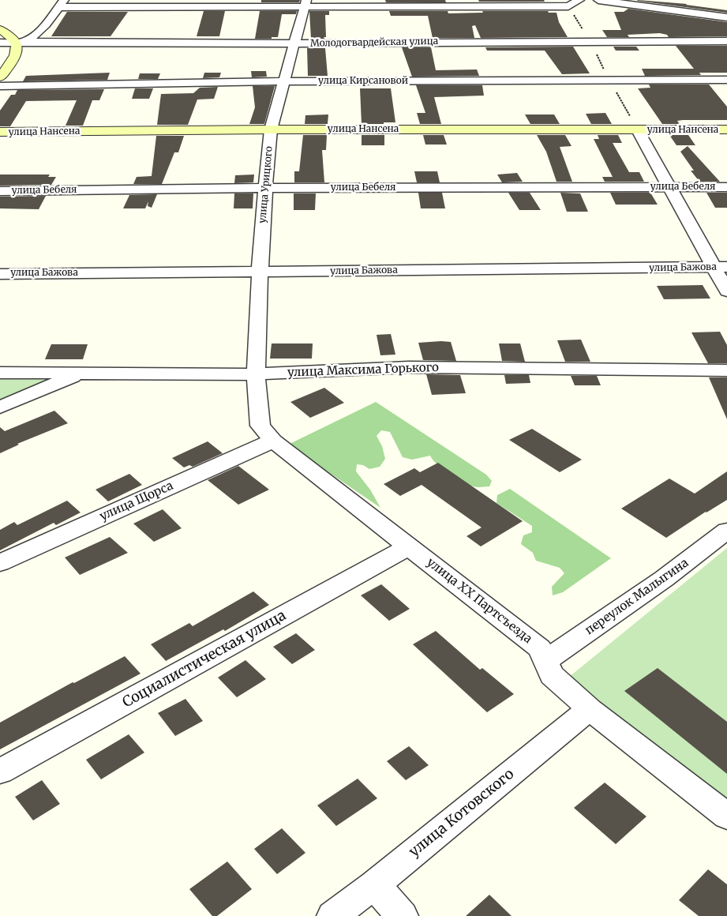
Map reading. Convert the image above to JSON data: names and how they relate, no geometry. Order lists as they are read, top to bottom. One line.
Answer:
{"streets":{"main road":["улица Нансена"],"street":["Молодогвардейская улица","улица Кирсановой","улица Урицкого","улица Бебеля","улица Бажова","улица Максима Горького","улица Щорса","переулок Малыгина","улица XX Партсъезда","Социалистическая улица","улица Котовского"]},"crossings":[["Молодогвардейская улица","улица Урицкого"],["улица Кирсановой","улица Урицкого"],["улица Нансена","улица Урицкого"],["улица Урицкого","улица Бебеля"],["улица Урицкого","улица Бажова"],["улица Урицкого","улица Максима Горького"],["улица Урицкого","улица XX Партсъезда"],["улица Максима Горького","улица XX Партсъезда"],["улица Щорса","улица XX Партсъезда"],["переулок Малыгина","улица XX Партсъезда"],["улица XX Партсъезда","Социалистическая улица"],["улица XX Партсъезда","улица Котовского"]]}
